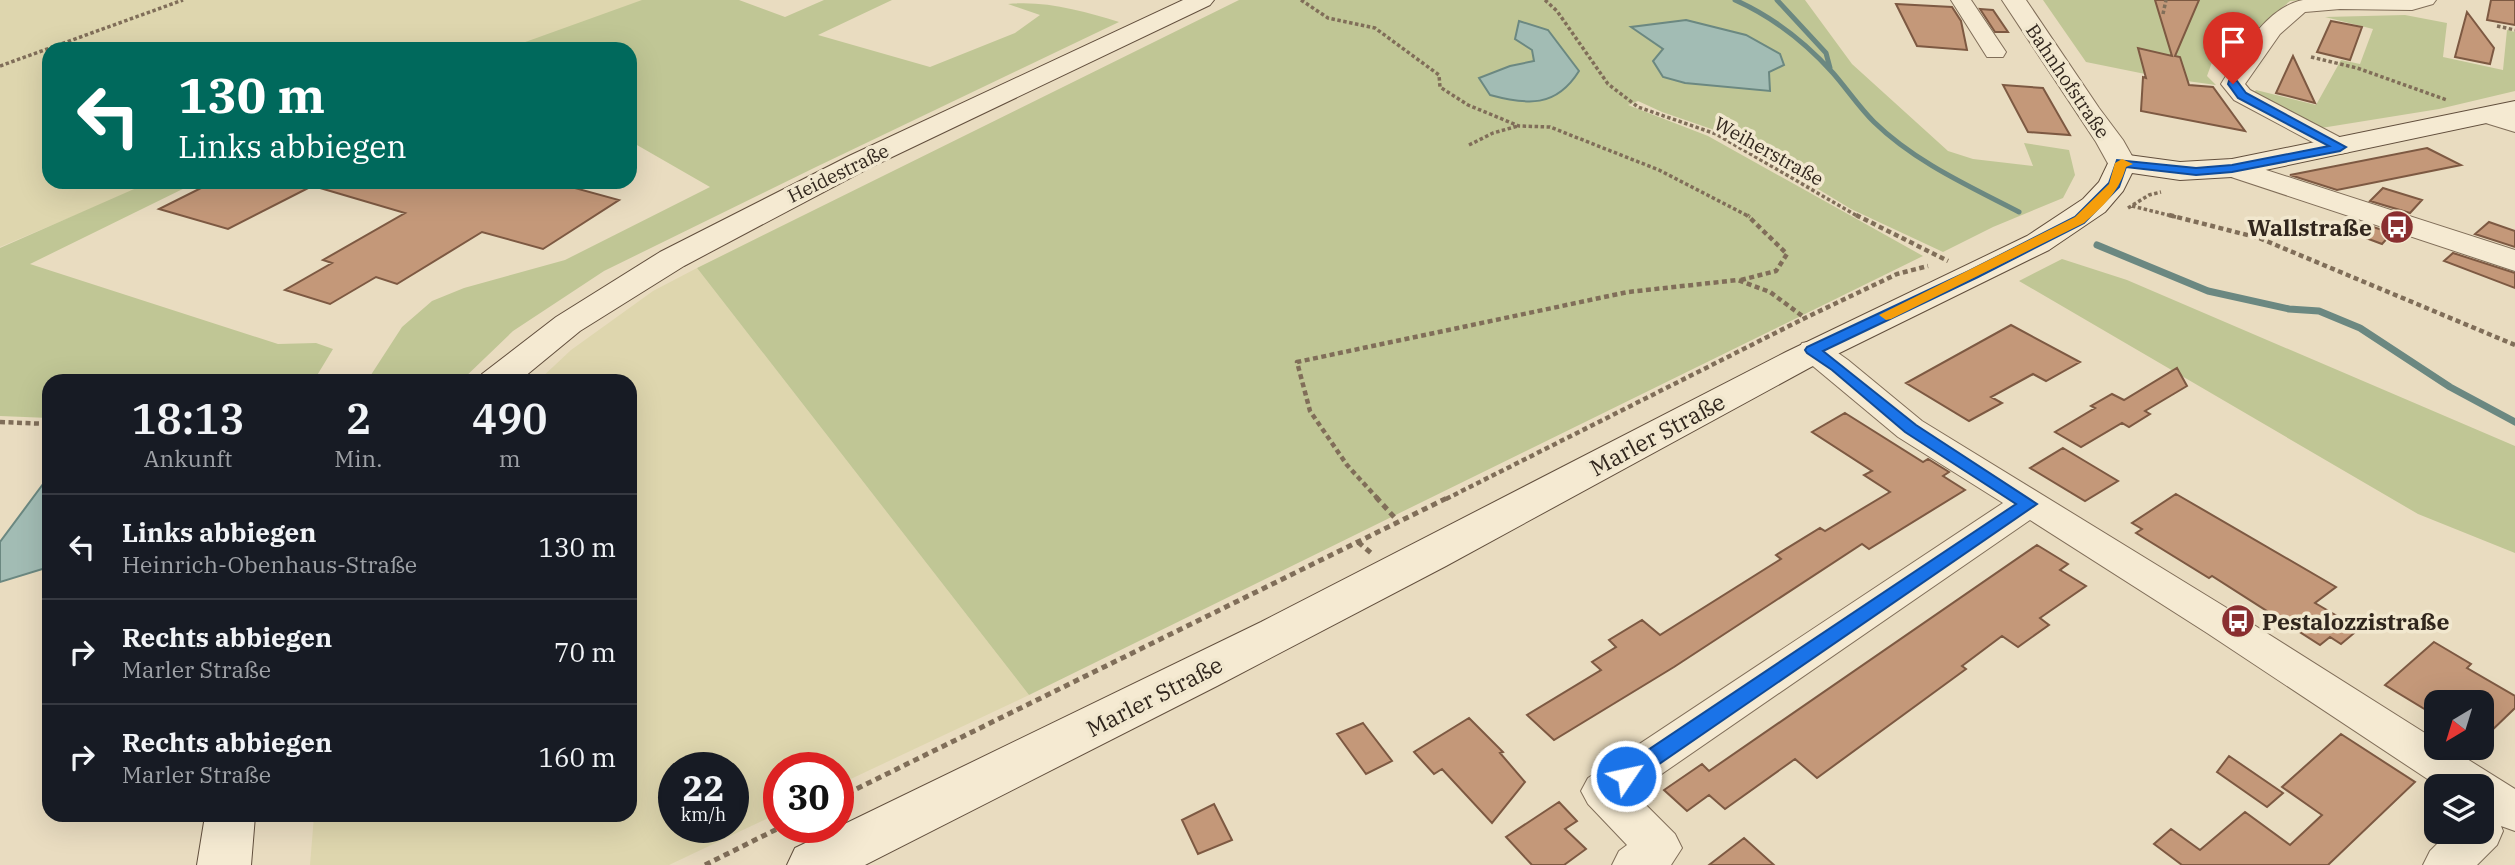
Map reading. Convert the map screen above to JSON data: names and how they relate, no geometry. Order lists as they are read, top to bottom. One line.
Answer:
{"streets":{"main road":["Bahnhofstraße","Heidestraße","Marler Straße"],"path":["Weiherstraße"]},"crossings":[["Bahnhofstraße","Marler Straße"],["Weiherstraße","Marler Straße"]],"places":{"bus stop":["Wallstraße","Pestalozzistraße"]},"north":"bottom left","page":{"turn":["130 m","Links abbiegen"],"eta":["18:13","Ankunft","2","Min.","490","m"],"list":[{"name":"Links abbiegen","note":"Heinrich-Obenhaus-Straße","value":"130 m"},{"name":"Rechts abbiegen","note":"Marler Straße","value":"70 m"},{"name":"Rechts abbiegen","note":"Marler Straße","value":"160 m"}],"speed":"22 km/h","limit":"30"}}
